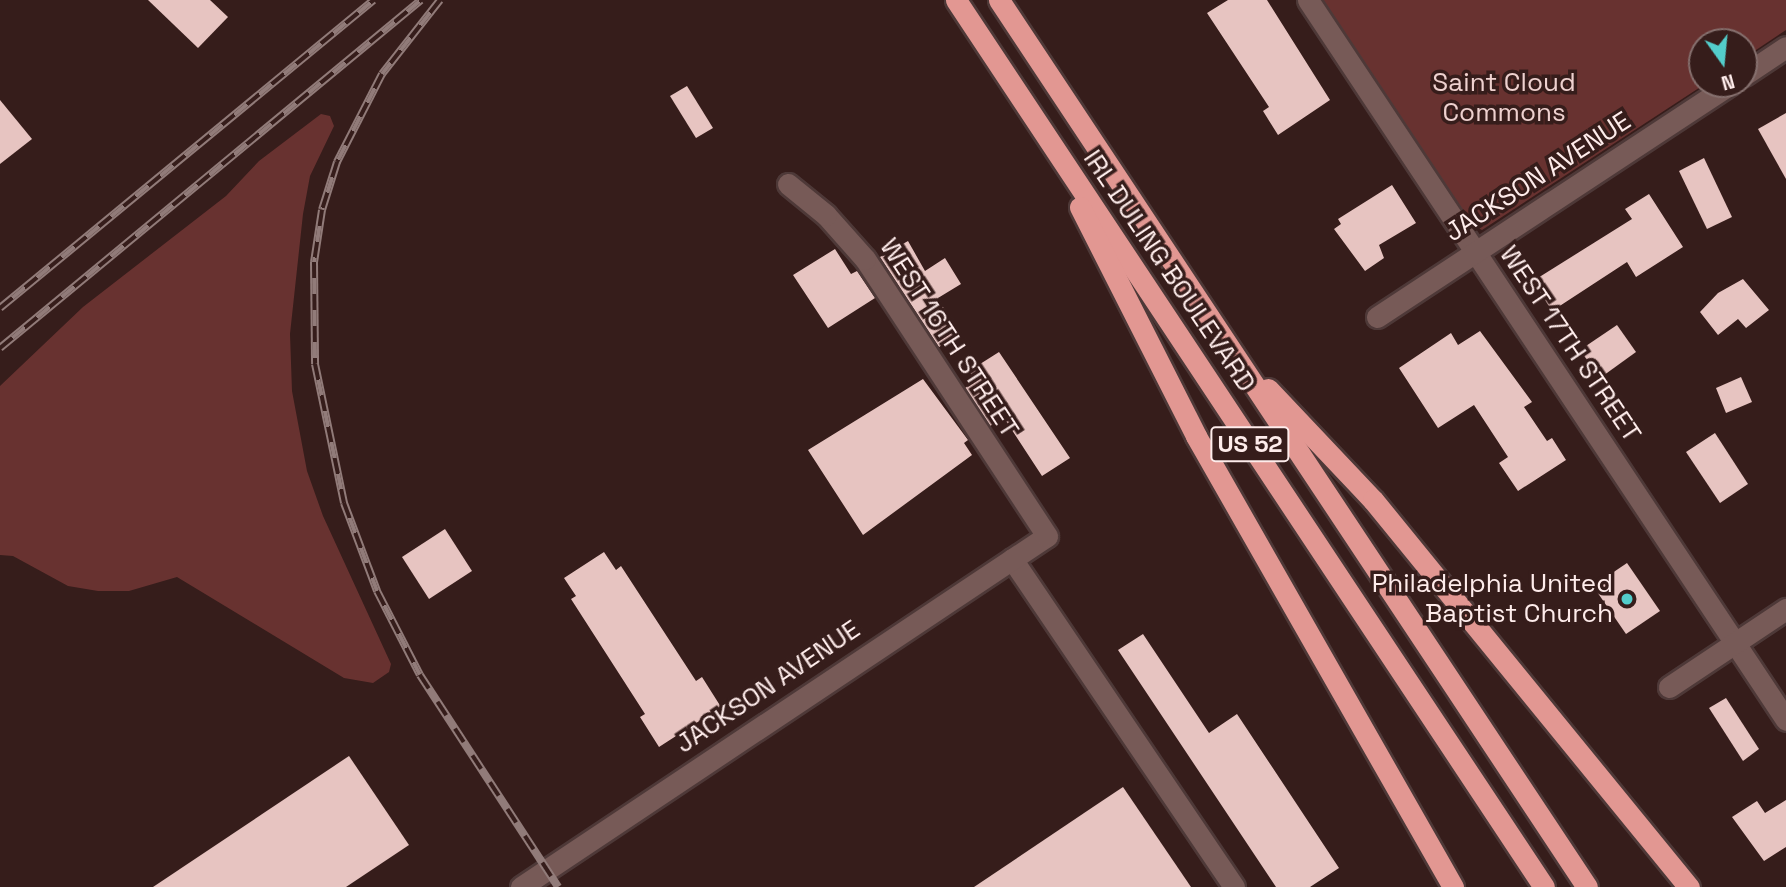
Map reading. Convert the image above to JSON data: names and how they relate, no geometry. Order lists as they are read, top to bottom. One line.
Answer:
{"streets":{"highway":["IRL DULING BOULEVARD","US 52"],"street":["JACKSON AVENUE","WEST 16TH STREET","WEST 17TH STREET"]},"crossings":[["JACKSON AVENUE","WEST 16TH STREET"],["JACKSON AVENUE","WEST 17TH STREET"]],"parks":["Saint Cloud Commons"],"places":["Philadelphia United Baptist Church"],"north":"bottom"}
